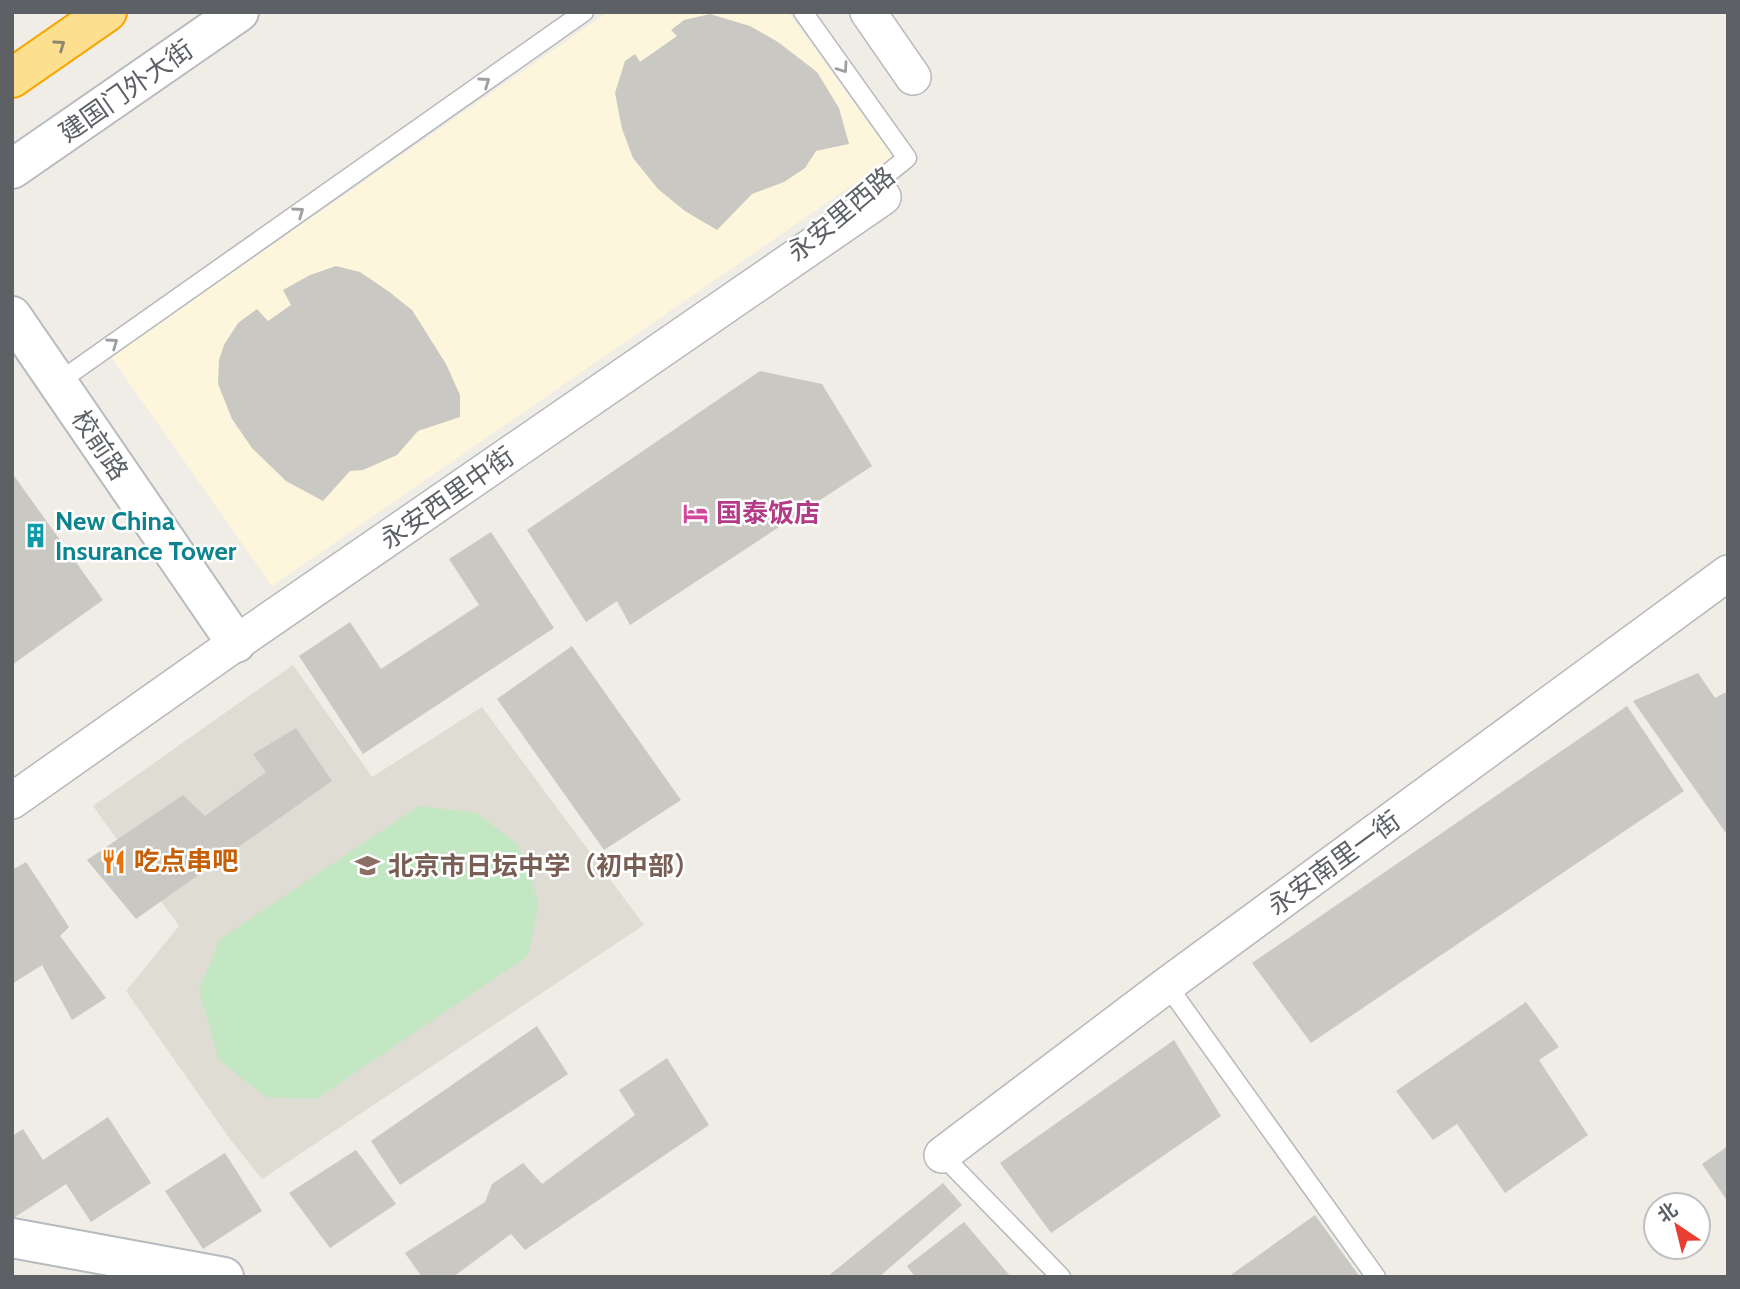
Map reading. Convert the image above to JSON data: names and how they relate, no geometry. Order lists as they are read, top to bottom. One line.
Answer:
{"streets":{"street":["建国门外大街","校前路","永安西里中街","永安南里一街"],"lane":["永安里西路"]},"crossings":[["永安里西路","永安西里中街"],["校前路","永安西里中街"]],"places":{"hotel":["国泰饭店"],"building":["New China Insurance Tower"],"restaurant":["吃点串吧"],"school or university":["北京市日坛中学（初中部）"]},"north":"top left"}
